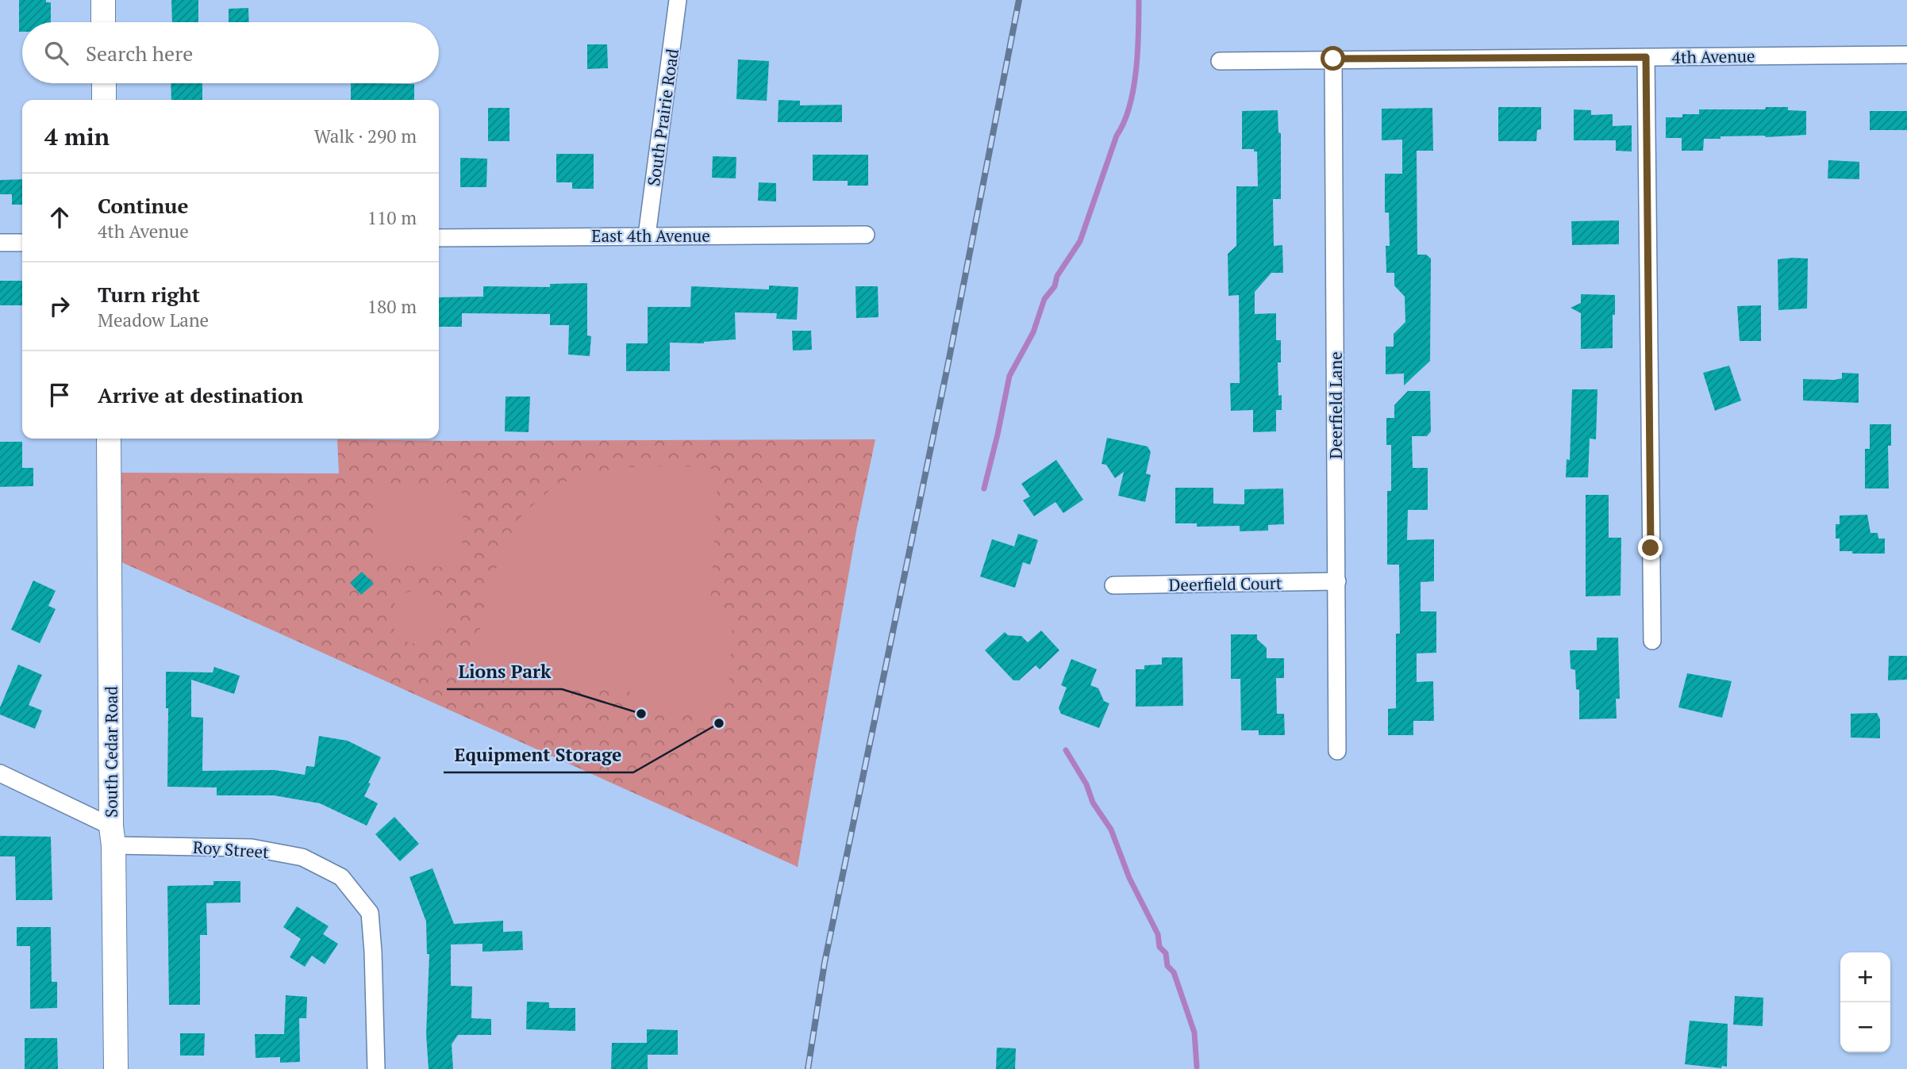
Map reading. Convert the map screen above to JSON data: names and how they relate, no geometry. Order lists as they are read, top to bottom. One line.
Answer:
{"streets":{"main road":["South Cedar Road"],"street":["4th Avenue","South Prairie Road","East 4th Avenue","Deerfield Lane","Deerfield Court","Roy Street"]},"crossings":[["4th Avenue","Deerfield Lane"],["South Prairie Road","East 4th Avenue"],["Deerfield Lane","Deerfield Court"],["South Cedar Road","Roy Street"]],"places":["Lions Park","Equipment Storage"],"page":{"search":"Search here","heading":["4 min","Walk · 290 m"],"list":[["Continue","4th Avenue","110 m"],["Turn right","Meadow Lane","180 m"],"Arrive at destination"],"map_buttons":["+","−"]}}
